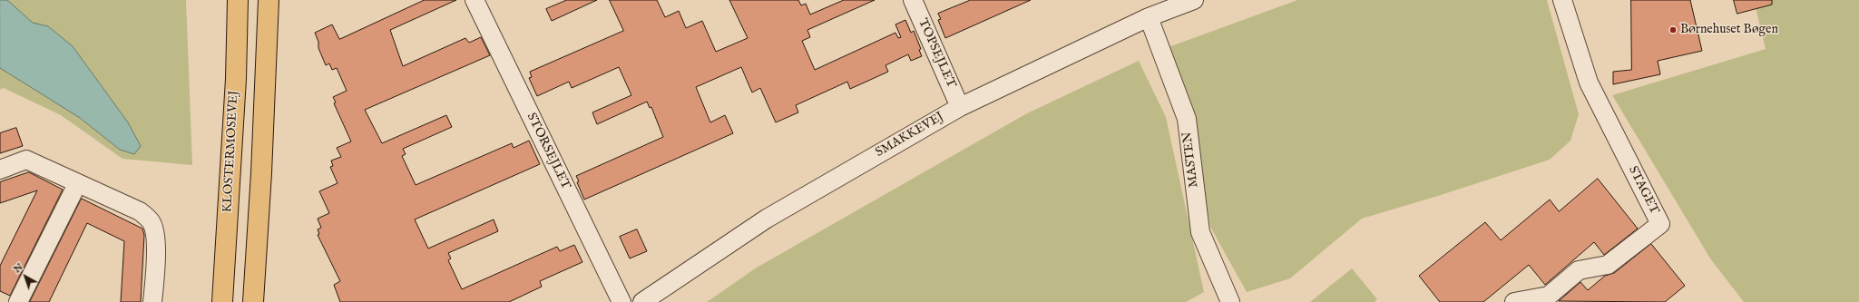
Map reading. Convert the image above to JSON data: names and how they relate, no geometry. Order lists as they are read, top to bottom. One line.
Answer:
{"streets":{"main road":["KLOSTERMOSEVEJ"],"street":["TOPSEJLET","SMAKKEVEJ","STORSEJLET","MASTEN","STAGET"]},"crossings":[["TOPSEJLET","SMAKKEVEJ"],["SMAKKEVEJ","MASTEN"]],"places":["Børnehuset Bøgen"],"north":"top left"}
